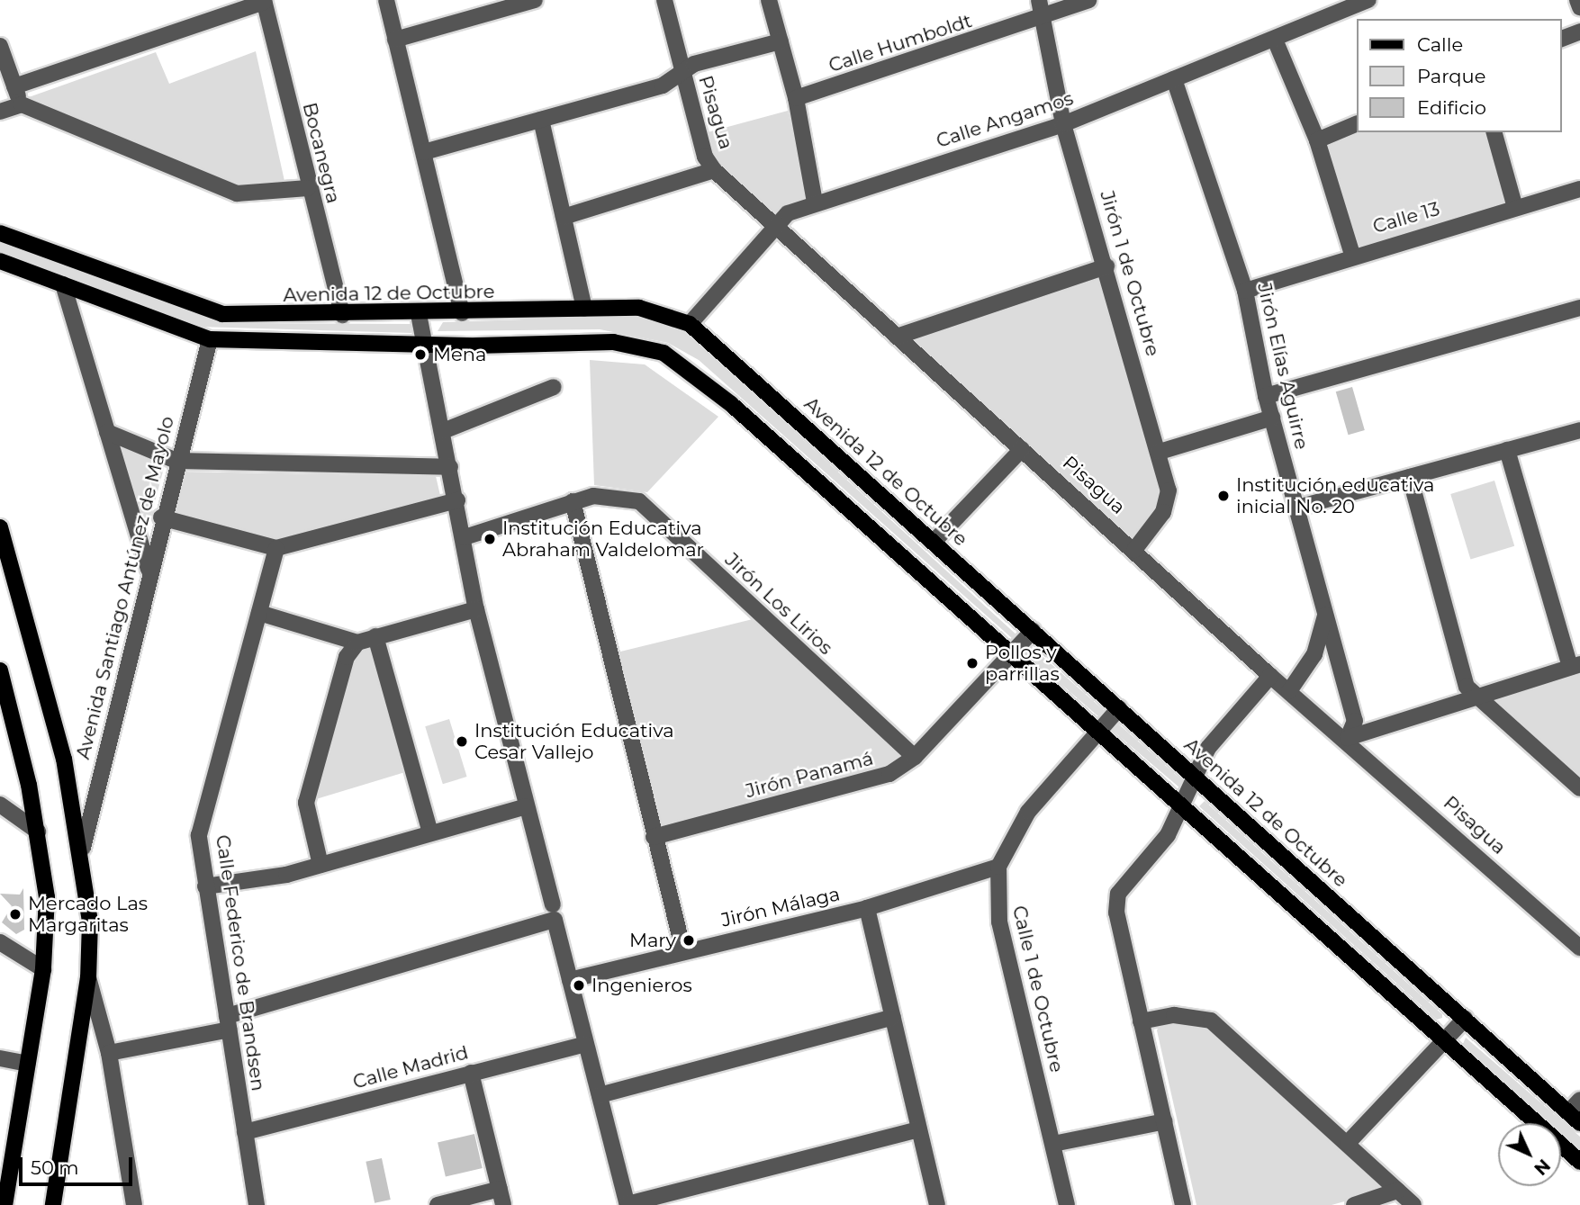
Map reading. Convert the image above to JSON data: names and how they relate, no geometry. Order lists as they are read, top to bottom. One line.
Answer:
{"streets":{"main road":["Avenida 12 de Octubre","Avenida Santiago Antúnez de Mayolo"],"street":["Calle Humboldt","Pisagua","Calle Angamos","Bocanegra","Calle 13","Jirón 1 de Octubre","Jirón Elías Aguirre","Jirón Los Lirios","Jirón Panamá","Jirón Málaga","Calle Federico de Brandsen","Calle 1 de Octubre","Calle Madrid"]},"crossings":[["Calle Humboldt","Jirón 1 de Octubre"],["Pisagua","Calle Angamos"],["Pisagua","Jirón 1 de Octubre"],["Pisagua","Jirón Elías Aguirre"],["Calle Angamos","Jirón 1 de Octubre"],["Calle Angamos","Avenida 12 de Octubre"],["Calle Angamos","Jirón Elías Aguirre"],["Bocanegra","Avenida 12 de Octubre"],["Calle 13","Jirón Elías Aguirre"],["Avenida 12 de Octubre","Jirón Panamá"],["Avenida 12 de Octubre","Calle 1 de Octubre"],["Jirón Los Lirios","Jirón Panamá"],["Jirón Málaga","Calle 1 de Octubre"],["Calle Federico de Brandsen","Calle Madrid"]],"places":["Mena","Institución educativa inicial No. 20","Institución Educativa Abraham Valdelomar","Pollos y parrillas","Institución Educativa Cesar Vallejo","Mercado Las Margaritas","Mary","Ingenieros"],"legend":["Calle","Parque","Edificio"],"scale_bar":"50 m","north":"bottom right"}
